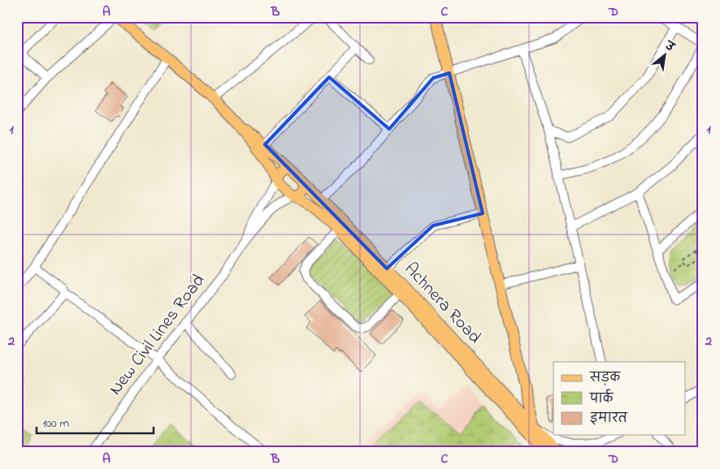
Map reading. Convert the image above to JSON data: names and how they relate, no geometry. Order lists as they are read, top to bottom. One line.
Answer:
{"streets":{"main road":["Achnera Road"],"street":["New Civil Lines Road"]},"legend":["सड़क","पार्क","इमारत"],"scale_bar":"100 m","north":"top right","grid":{"columns":["A","B","C","D"],"rows":["1","2"]}}
